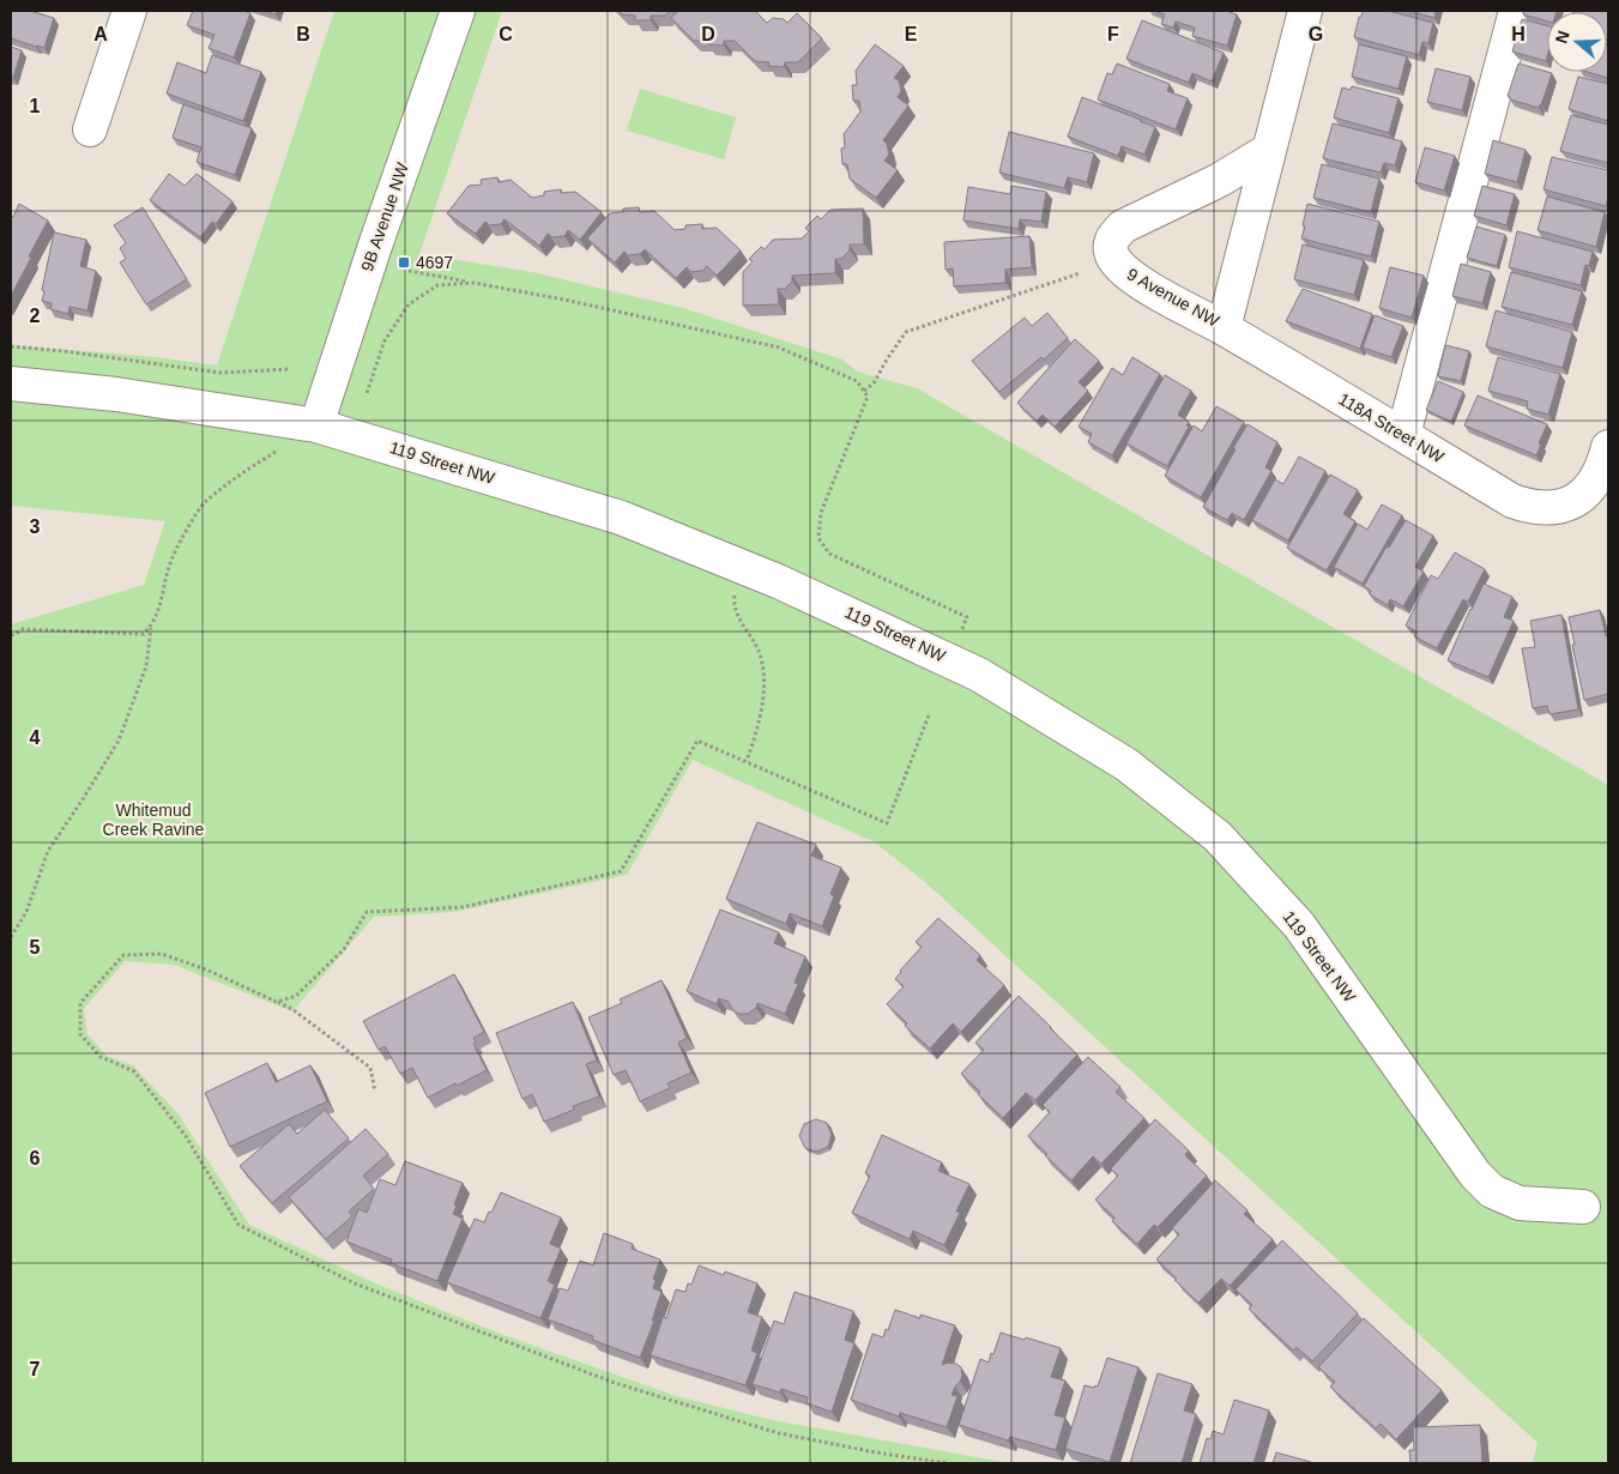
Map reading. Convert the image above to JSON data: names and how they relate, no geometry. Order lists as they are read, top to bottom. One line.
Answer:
{"streets":{"street":["9B Avenue NW","9 Avenue NW","118A Street NW","119 Street NW"]},"crossings":[["9B Avenue NW","119 Street NW"],["9 Avenue NW","118A Street NW"]],"parks":["Whitemud Creek Ravine"],"places":{"transit":["4697"]},"north":"left","grid":{"columns":["A","B","C","D","E","F","G","H"],"rows":["1","2","3","4","5","6","7"]}}
